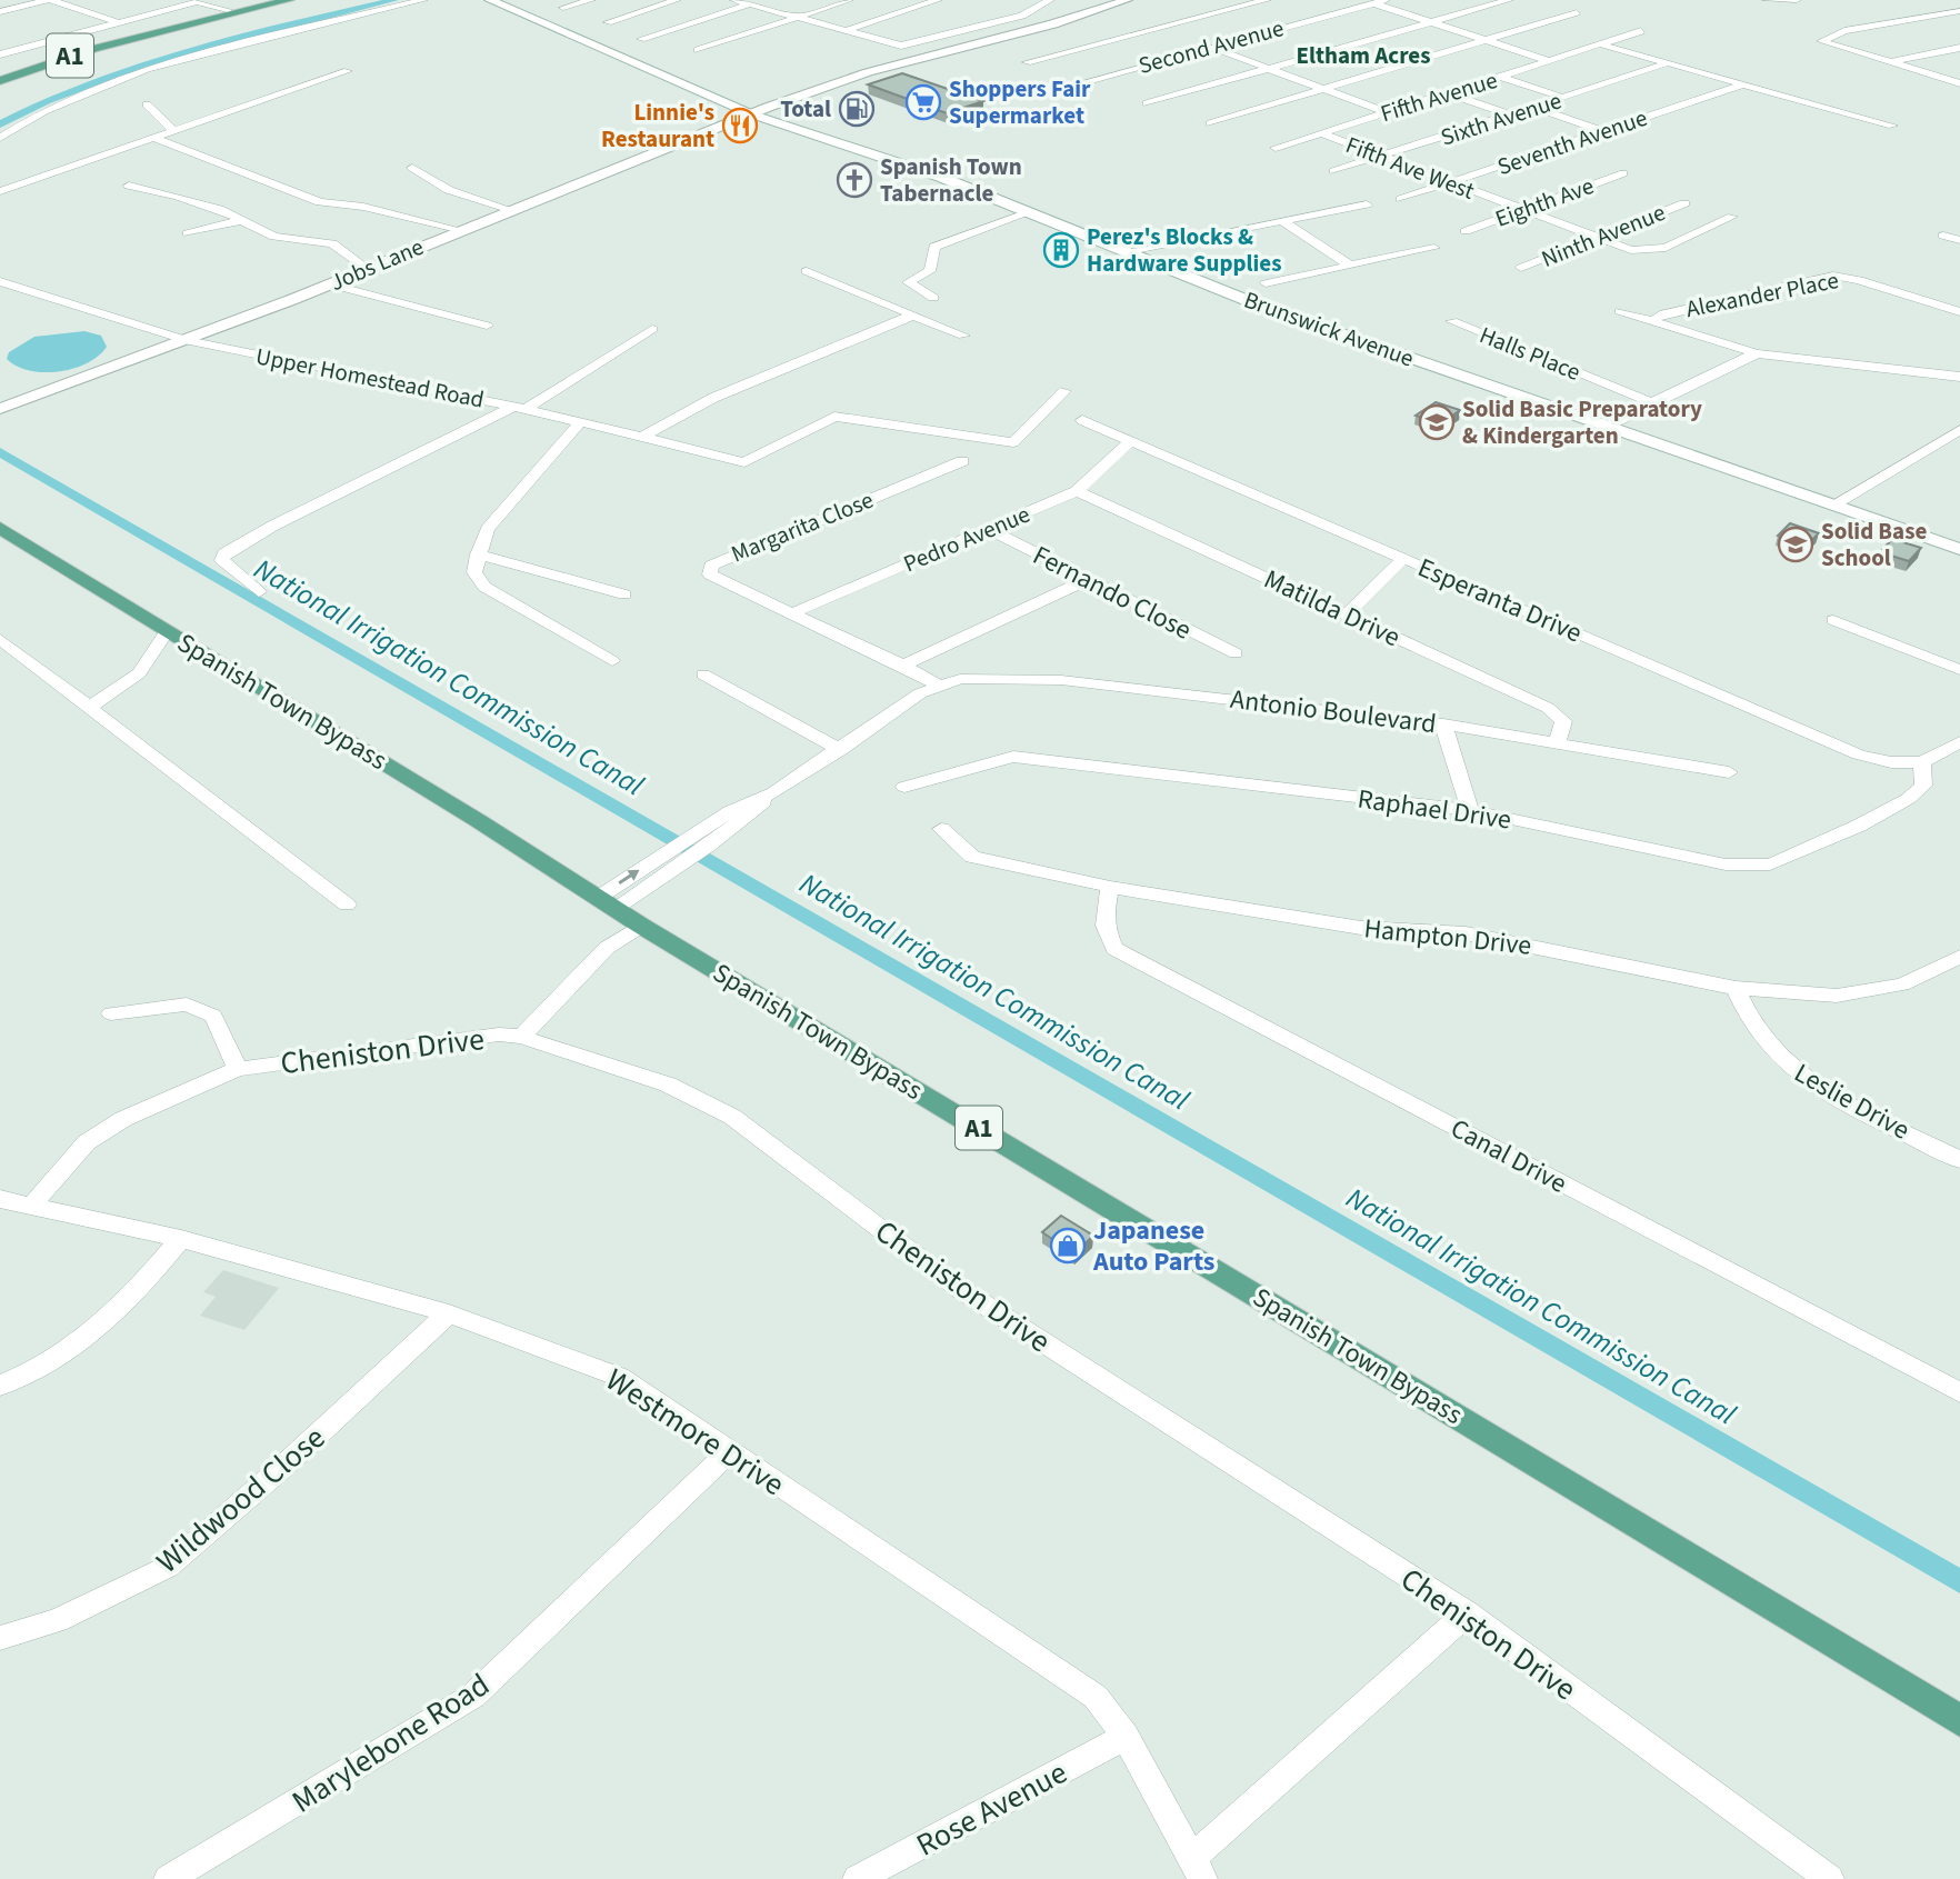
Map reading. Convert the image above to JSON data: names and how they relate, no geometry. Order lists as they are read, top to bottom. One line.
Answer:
{"streets":{"main road":["A1","Jobs Lane","Brunswick Avenue","Spanish Town Bypass"],"street":["Second Avenue","Fifth Avenue","Sixth Avenue","Seventh Avenue","Fifth Ave West","Eighth Ave","Ninth Avenue","Alexander Place","Halls Place","Upper Homestead Road","Margarita Close","Pedro Avenue","Fernando Close","Esperanta Drive","Matilda Drive","Antonio Boulevard","Raphael Drive","Hampton Drive","Cheniston Drive","Leslie Drive","Canal Drive","Westmore Drive","Wildwood Close","Marylebone Road","Rose Avenue"]},"crossings":[["Fifth Avenue","Fifth Ave West"],["Sixth Avenue","Fifth Ave West"],["Seventh Avenue","Fifth Ave West"],["Fifth Ave West","Eighth Ave"],["Fifth Ave West","Ninth Avenue"],["Jobs Lane","Brunswick Avenue"],["Jobs Lane","Upper Homestead Road"],["Margarita Close","Pedro Avenue"],["Margarita Close","Antonio Boulevard"],["Pedro Avenue","Fernando Close"],["Pedro Avenue","Esperanta Drive"],["Pedro Avenue","Matilda Drive"],["Esperanta Drive","Raphael Drive"],["Matilda Drive","Antonio Boulevard"],["Hampton Drive","Leslie Drive"],["Hampton Drive","Canal Drive"],["Cheniston Drive","Westmore Drive"],["Westmore Drive","Wildwood Close"],["Westmore Drive","Marylebone Road"],["Westmore Drive","Rose Avenue"]],"districts":["Eltham Acres"],"water":["National Irrigation Commission Canal"],"places":{"supermarket":["Shoppers Fair Supermarket"],"fuel station":["Total"],"restaurant":["Linnie's Restaurant"],"church":["Spanish Town Tabernacle"],"building":["Perez's Blocks & Hardware Supplies"],"school or university":["Solid Basic Preparatory & Kindergarten","Solid Base School"],"shop":["Japanese Auto Parts"]}}
